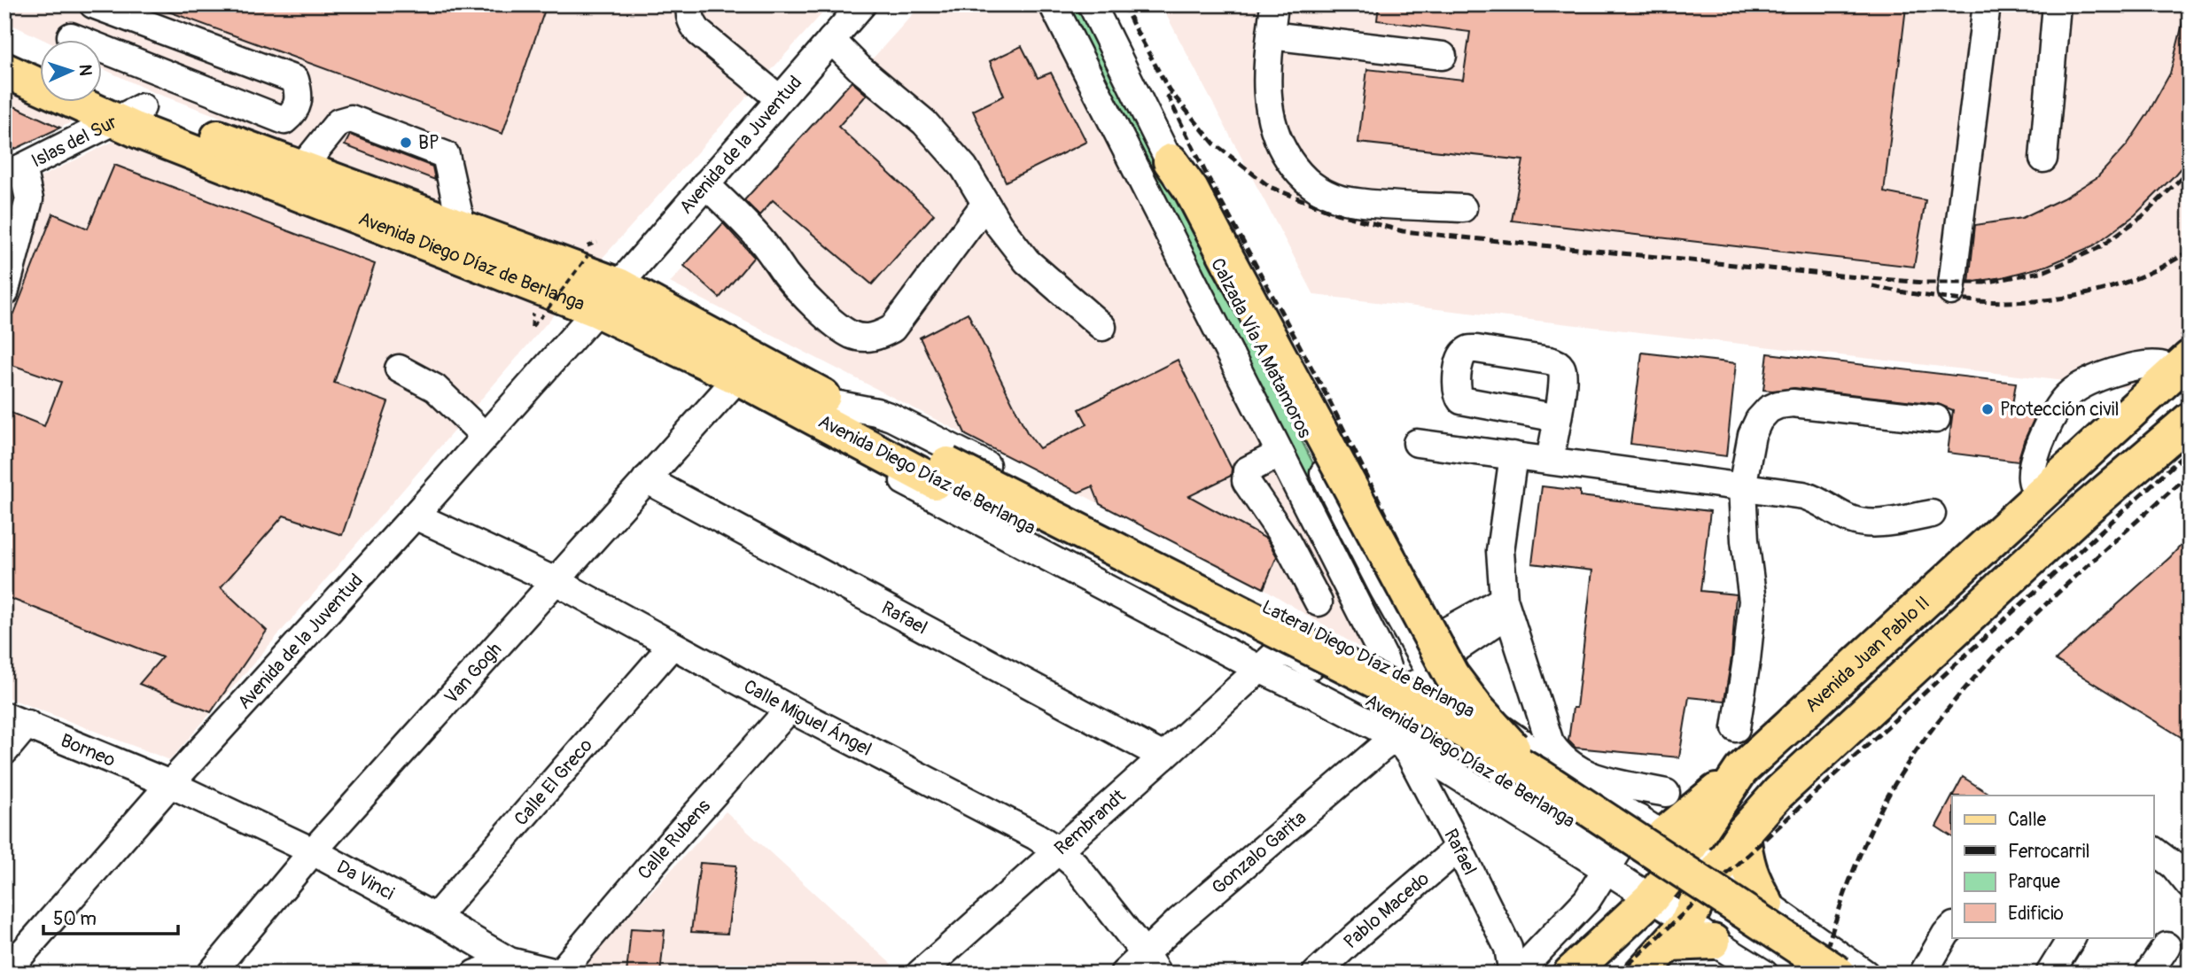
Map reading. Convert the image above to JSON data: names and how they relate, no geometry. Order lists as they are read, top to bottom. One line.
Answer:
{"streets":{"main road":["Avenida Diego Díaz de Berlanga","Avenida Juan Pablo II"],"street":["Islas del Sur","Avenida de la Juventud","Calzada Vía A Matamoros","Rafael","Lateral Diego Díaz de Berlanga","Van Gogh","Calle Miguel Ángel","Borneo","Calle El Greco","Rembrandt","Calle Rubens","Gonzalo Garita","Da Vinci","Pablo Macedo"]},"crossings":[["Islas del Sur","Avenida Diego Díaz de Berlanga"],["Avenida de la Juventud","Avenida Diego Díaz de Berlanga"],["Avenida de la Juventud","Calle Miguel Ángel"],["Avenida de la Juventud","Borneo"],["Avenida de la Juventud","Da Vinci"],["Avenida Diego Díaz de Berlanga","Lateral Diego Díaz de Berlanga"],["Avenida Diego Díaz de Berlanga","Van Gogh"],["Calzada Vía A Matamoros","Rafael"],["Calzada Vía A Matamoros","Lateral Diego Díaz de Berlanga"],["Calzada Vía A Matamoros","Gonzalo Garita"],["Rafael","Lateral Diego Díaz de Berlanga"],["Rafael","Van Gogh"],["Rafael","Rembrandt"],["Rafael","Gonzalo Garita"],["Rafael","Pablo Macedo"],["Avenida Juan Pablo II","Lateral Diego Díaz de Berlanga"],["Lateral Diego Díaz de Berlanga","Rembrandt"],["Lateral Diego Díaz de Berlanga","Gonzalo Garita"],["Van Gogh","Calle Miguel Ángel"],["Van Gogh","Da Vinci"],["Calle Miguel Ángel","Calle El Greco"],["Calle Miguel Ángel","Rembrandt"],["Calle Miguel Ángel","Calle Rubens"],["Calle Miguel Ángel","Gonzalo Garita"],["Borneo","Da Vinci"],["Calle El Greco","Da Vinci"],["Calle Rubens","Da Vinci"]],"places":["BP","Protección civil"],"legend":["Calle","Ferrocarril","Parque","Edificio"],"scale_bar":"50 m","north":"right"}
